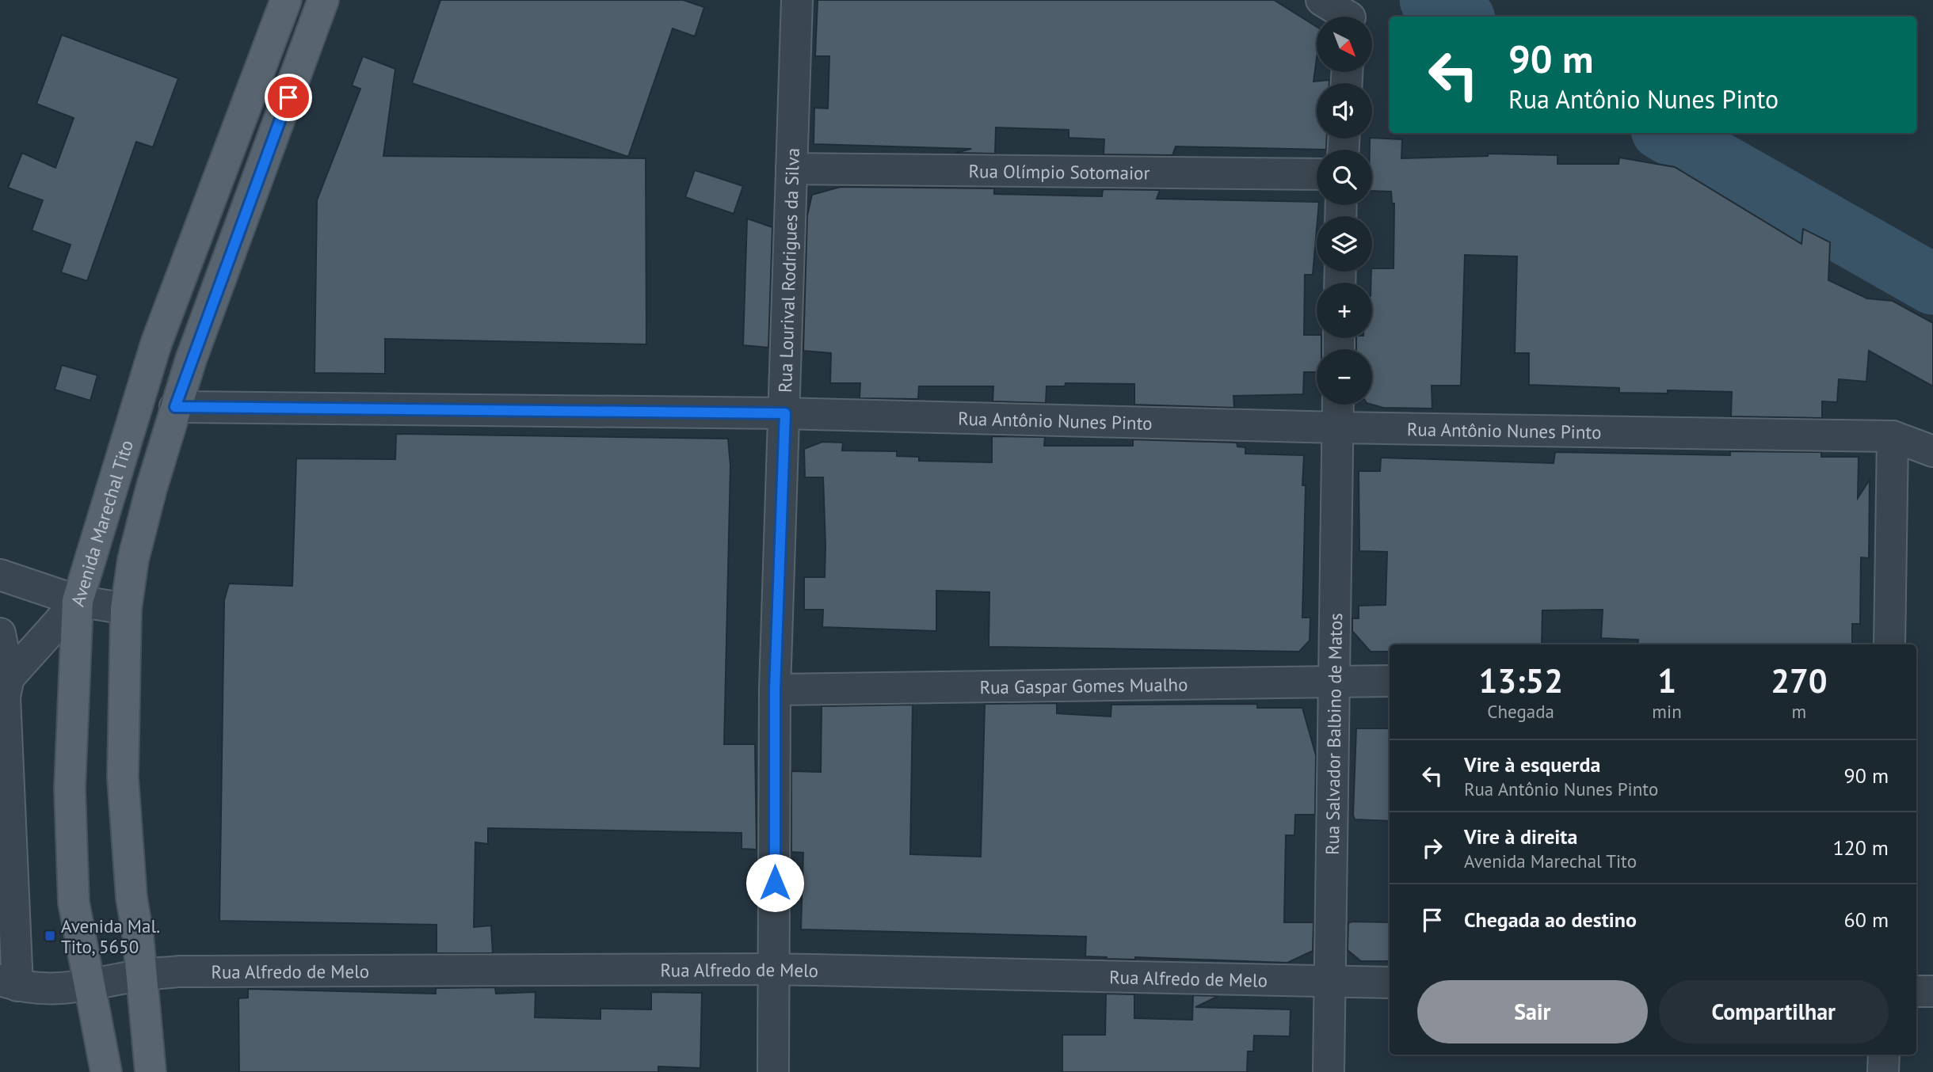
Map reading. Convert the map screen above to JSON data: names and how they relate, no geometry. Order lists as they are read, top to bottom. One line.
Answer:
{"streets":{"main road":["Avenida Marechal Tito"],"street":["Rua Olímpio Sotomaior","Rua Lourival Rodrigues da Silva","Rua Antônio Nunes Pinto","Rua Gaspar Gomes Mualho","Rua Salvador Balbino de Matos","Rua Alfredo de Melo"]},"crossings":[["Rua Olímpio Sotomaior","Rua Lourival Rodrigues da Silva"],["Rua Lourival Rodrigues da Silva","Rua Antônio Nunes Pinto"],["Rua Lourival Rodrigues da Silva","Rua Gaspar Gomes Mualho"],["Rua Lourival Rodrigues da Silva","Rua Alfredo de Melo"],["Rua Antônio Nunes Pinto","Avenida Marechal Tito"],["Rua Antônio Nunes Pinto","Rua Salvador Balbino de Matos"],["Avenida Marechal Tito","Rua Alfredo de Melo"],["Rua Gaspar Gomes Mualho","Rua Salvador Balbino de Matos"],["Rua Salvador Balbino de Matos","Rua Alfredo de Melo"]],"places":{"transit":["Avenida Mal. Tito, 5650"]},"north":"bottom right","page":{"map_buttons":["+","−"],"turn":["90 m","Rua Antônio Nunes Pinto"],"eta":["13:52","Chegada","1","min","270","m"],"list":[{"name":"Vire à esquerda","note":"Rua Antônio Nunes Pinto","value":"90 m"},{"name":"Vire à direita","note":"Avenida Marechal Tito","value":"120 m"},{"name":"Chegada ao destino","value":"60 m"}],"buttons":["Sair","Compartilhar"]}}
